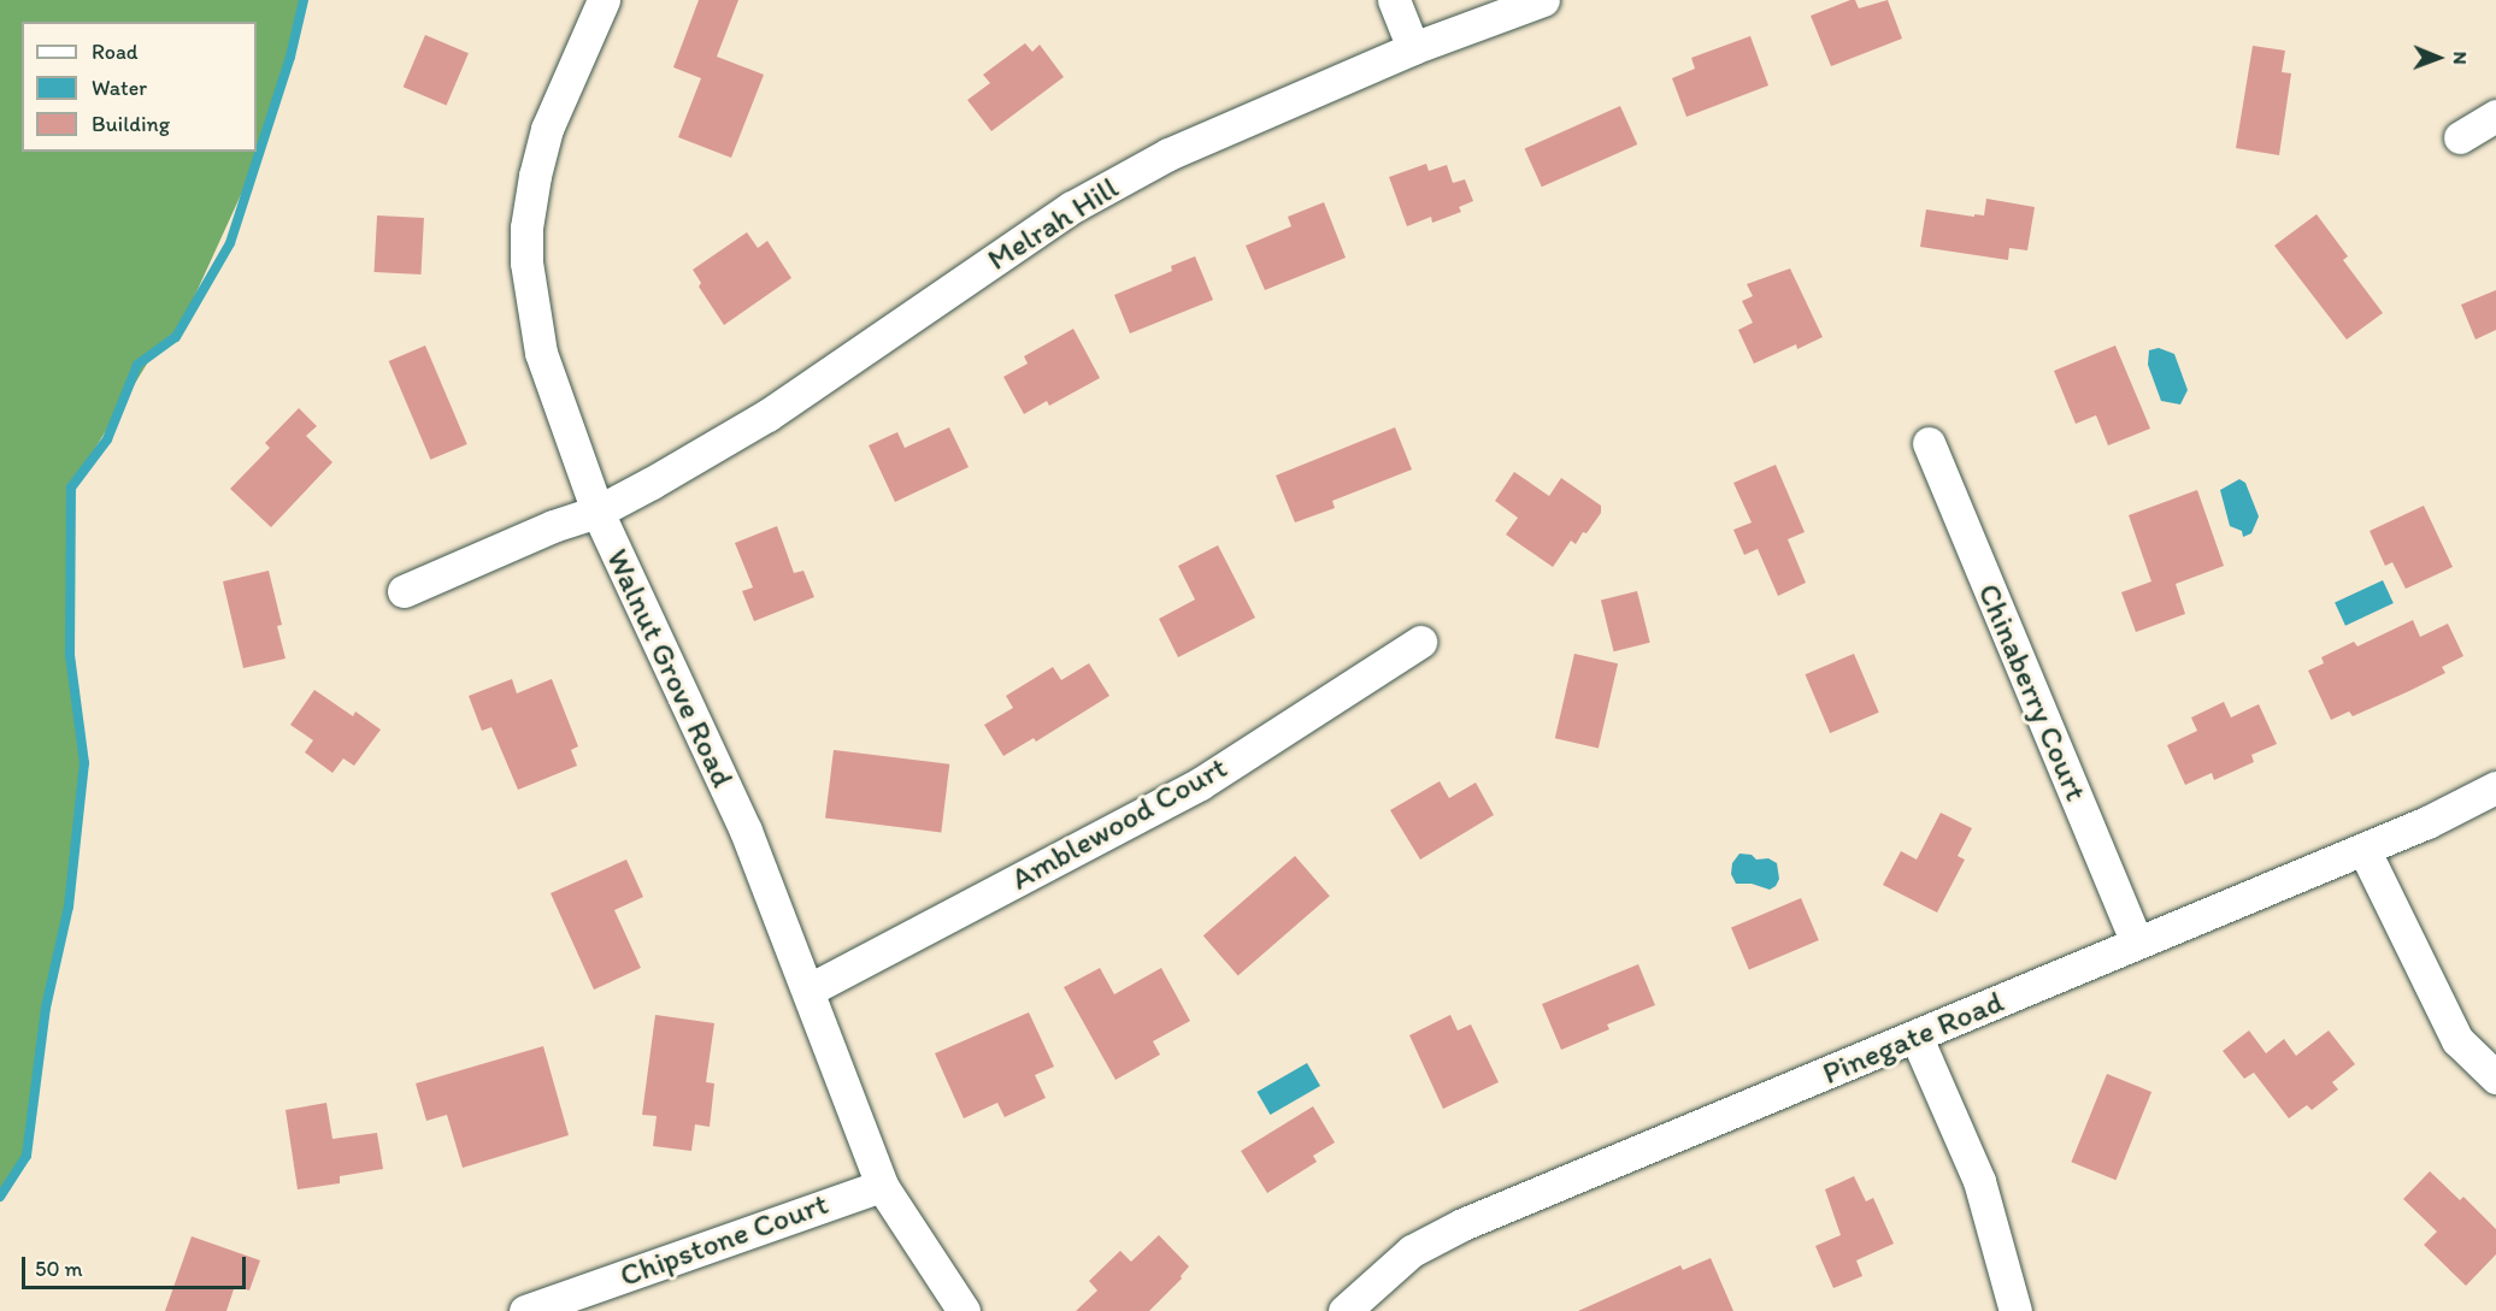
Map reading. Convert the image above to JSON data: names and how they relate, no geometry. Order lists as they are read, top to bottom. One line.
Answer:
{"streets":{"street":["Melrah Hill","Walnut Grove Road","Chinaberry Court","Amblewood Court","Pinegate Road","Chipstone Court"]},"crossings":[["Melrah Hill","Walnut Grove Road"],["Walnut Grove Road","Amblewood Court"],["Walnut Grove Road","Chipstone Court"],["Chinaberry Court","Pinegate Road"]],"legend":["Road","Water","Building"],"scale_bar":"50 m","north":"right"}
